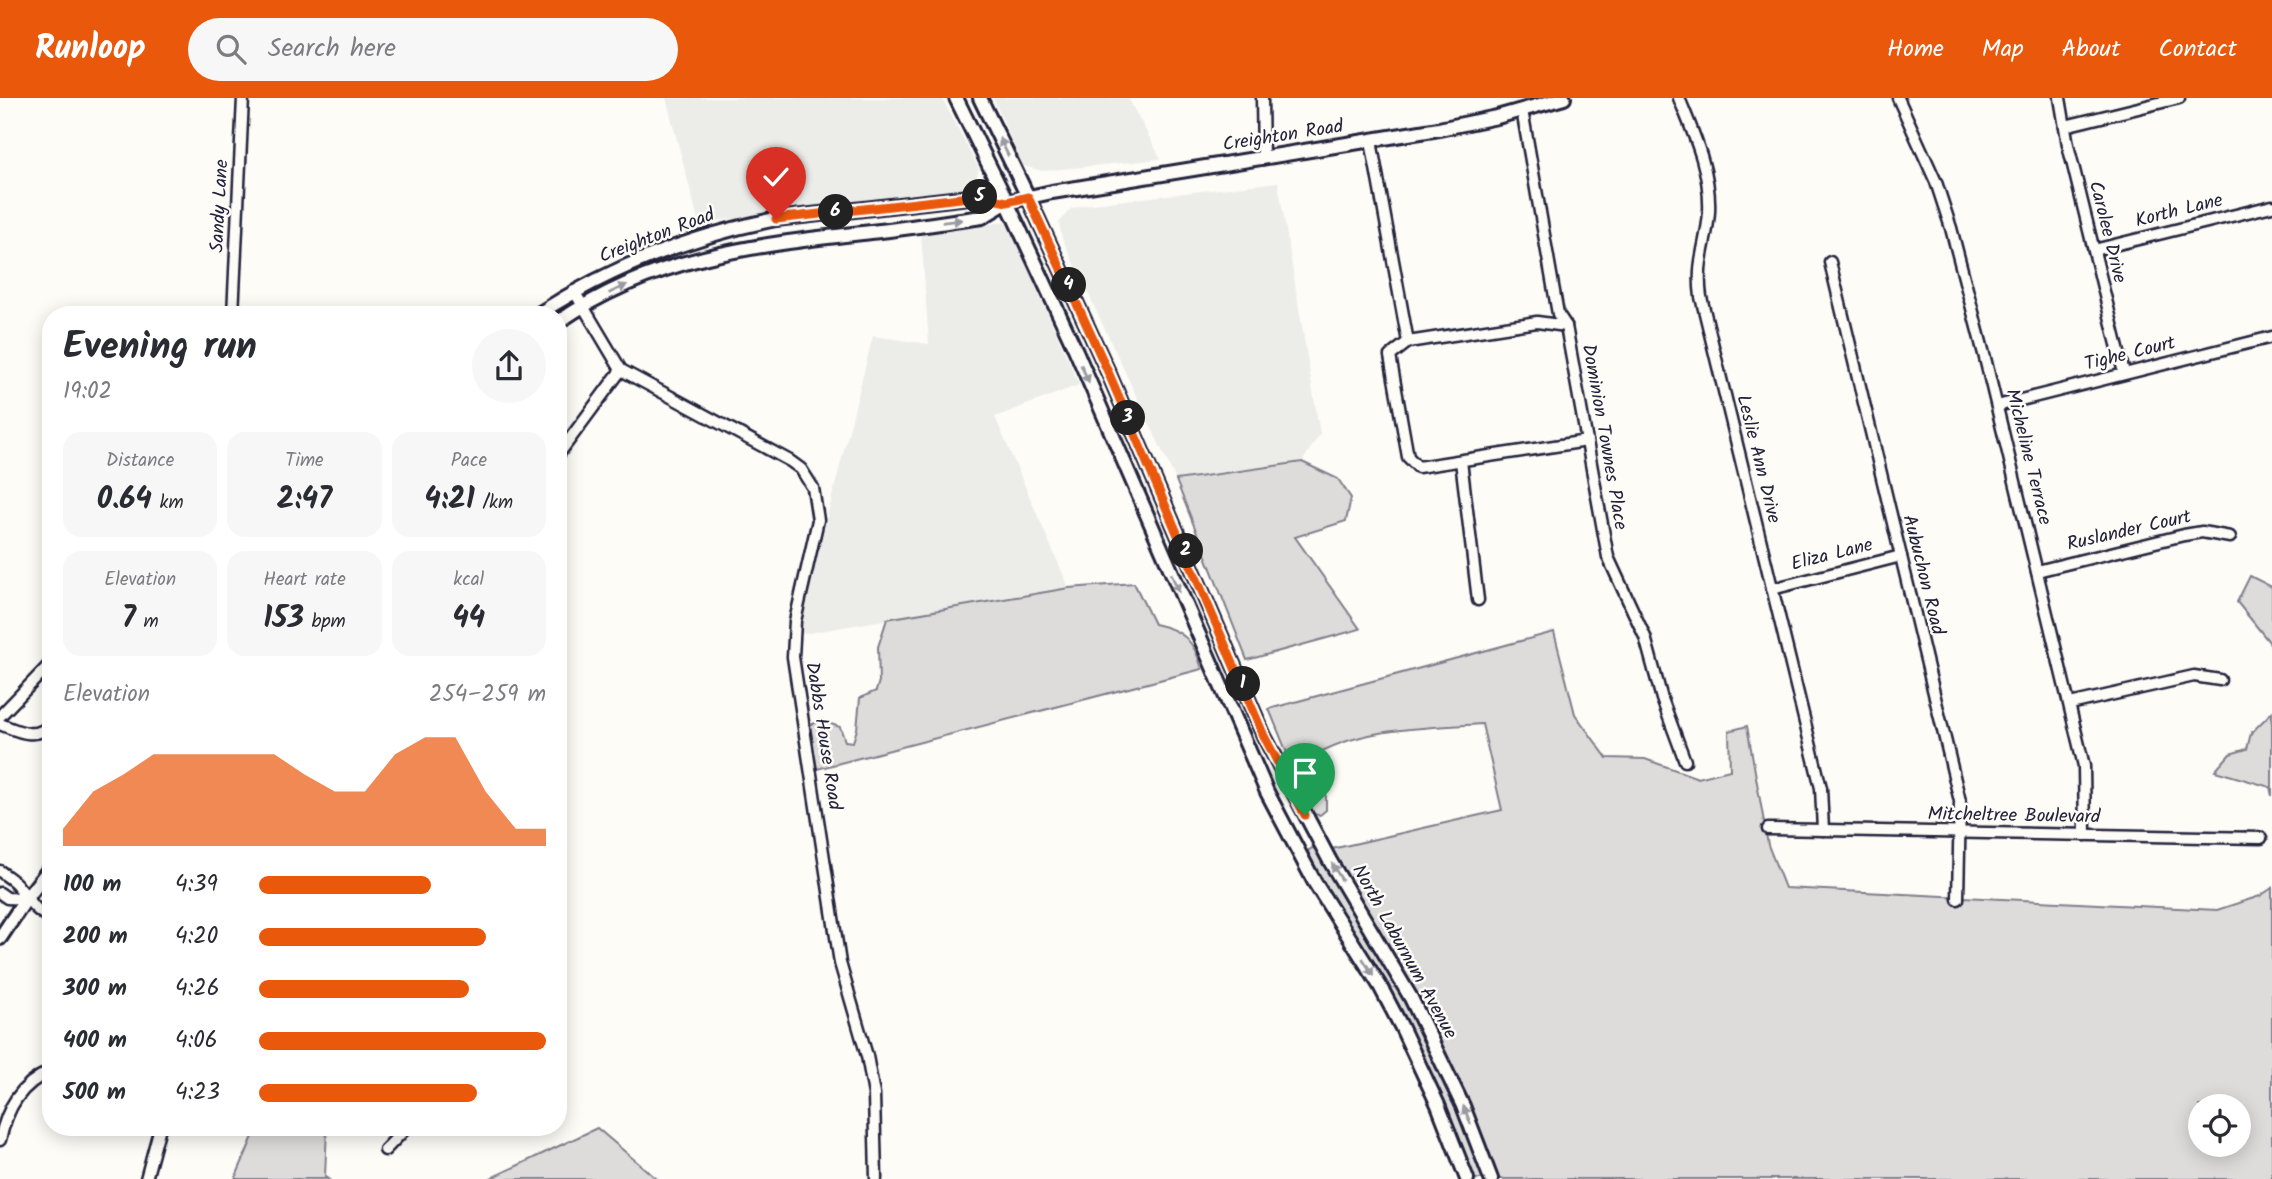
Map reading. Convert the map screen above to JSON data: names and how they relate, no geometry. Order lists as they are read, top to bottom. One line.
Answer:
{"streets":{"main road":["Creighton Road","North Laburnum Avenue"],"street":["Sandy Lane","Korth Lane","Carolee Drive","Tighe Court","Dominion Townes Place","Micheline Terrace","Leslie Ann Drive","Ruslander Court","Eliza Lane","Aubuchon Road","Dabbs House Road","Mitcheltree Boulevard"]},"crossings":[["Creighton Road","Dominion Townes Place"],["Creighton Road","North Laburnum Avenue"],["Korth Lane","Carolee Drive"],["Carolee Drive","Tighe Court"],["Tighe Court","Micheline Terrace"],["Micheline Terrace","Ruslander Court"],["Micheline Terrace","Mitcheltree Boulevard"],["Leslie Ann Drive","Eliza Lane"],["Leslie Ann Drive","Mitcheltree Boulevard"],["Eliza Lane","Aubuchon Road"],["Aubuchon Road","Mitcheltree Boulevard"]],"page":{"header":"Runloop","search":"Search here","nav":["Home","Map","About","Contact"],"pins":["5","6","4","3","2","1"],"heading":["Evening run","19:02"],"stats":[["Distance","0.64 km"],["Time","2:47"],["Pace","4:21 /km"],["Elevation","7 m"],["Heart rate","153 bpm"],["kcal","44"]],"chart":["Elevation","254–259 m"],"list":[{"name":"100 m","note":"4:39"},{"name":"200 m","note":"4:20"},{"name":"300 m","note":"4:26"},{"name":"400 m","note":"4:06"},{"name":"500 m","note":"4:23"}]}}
